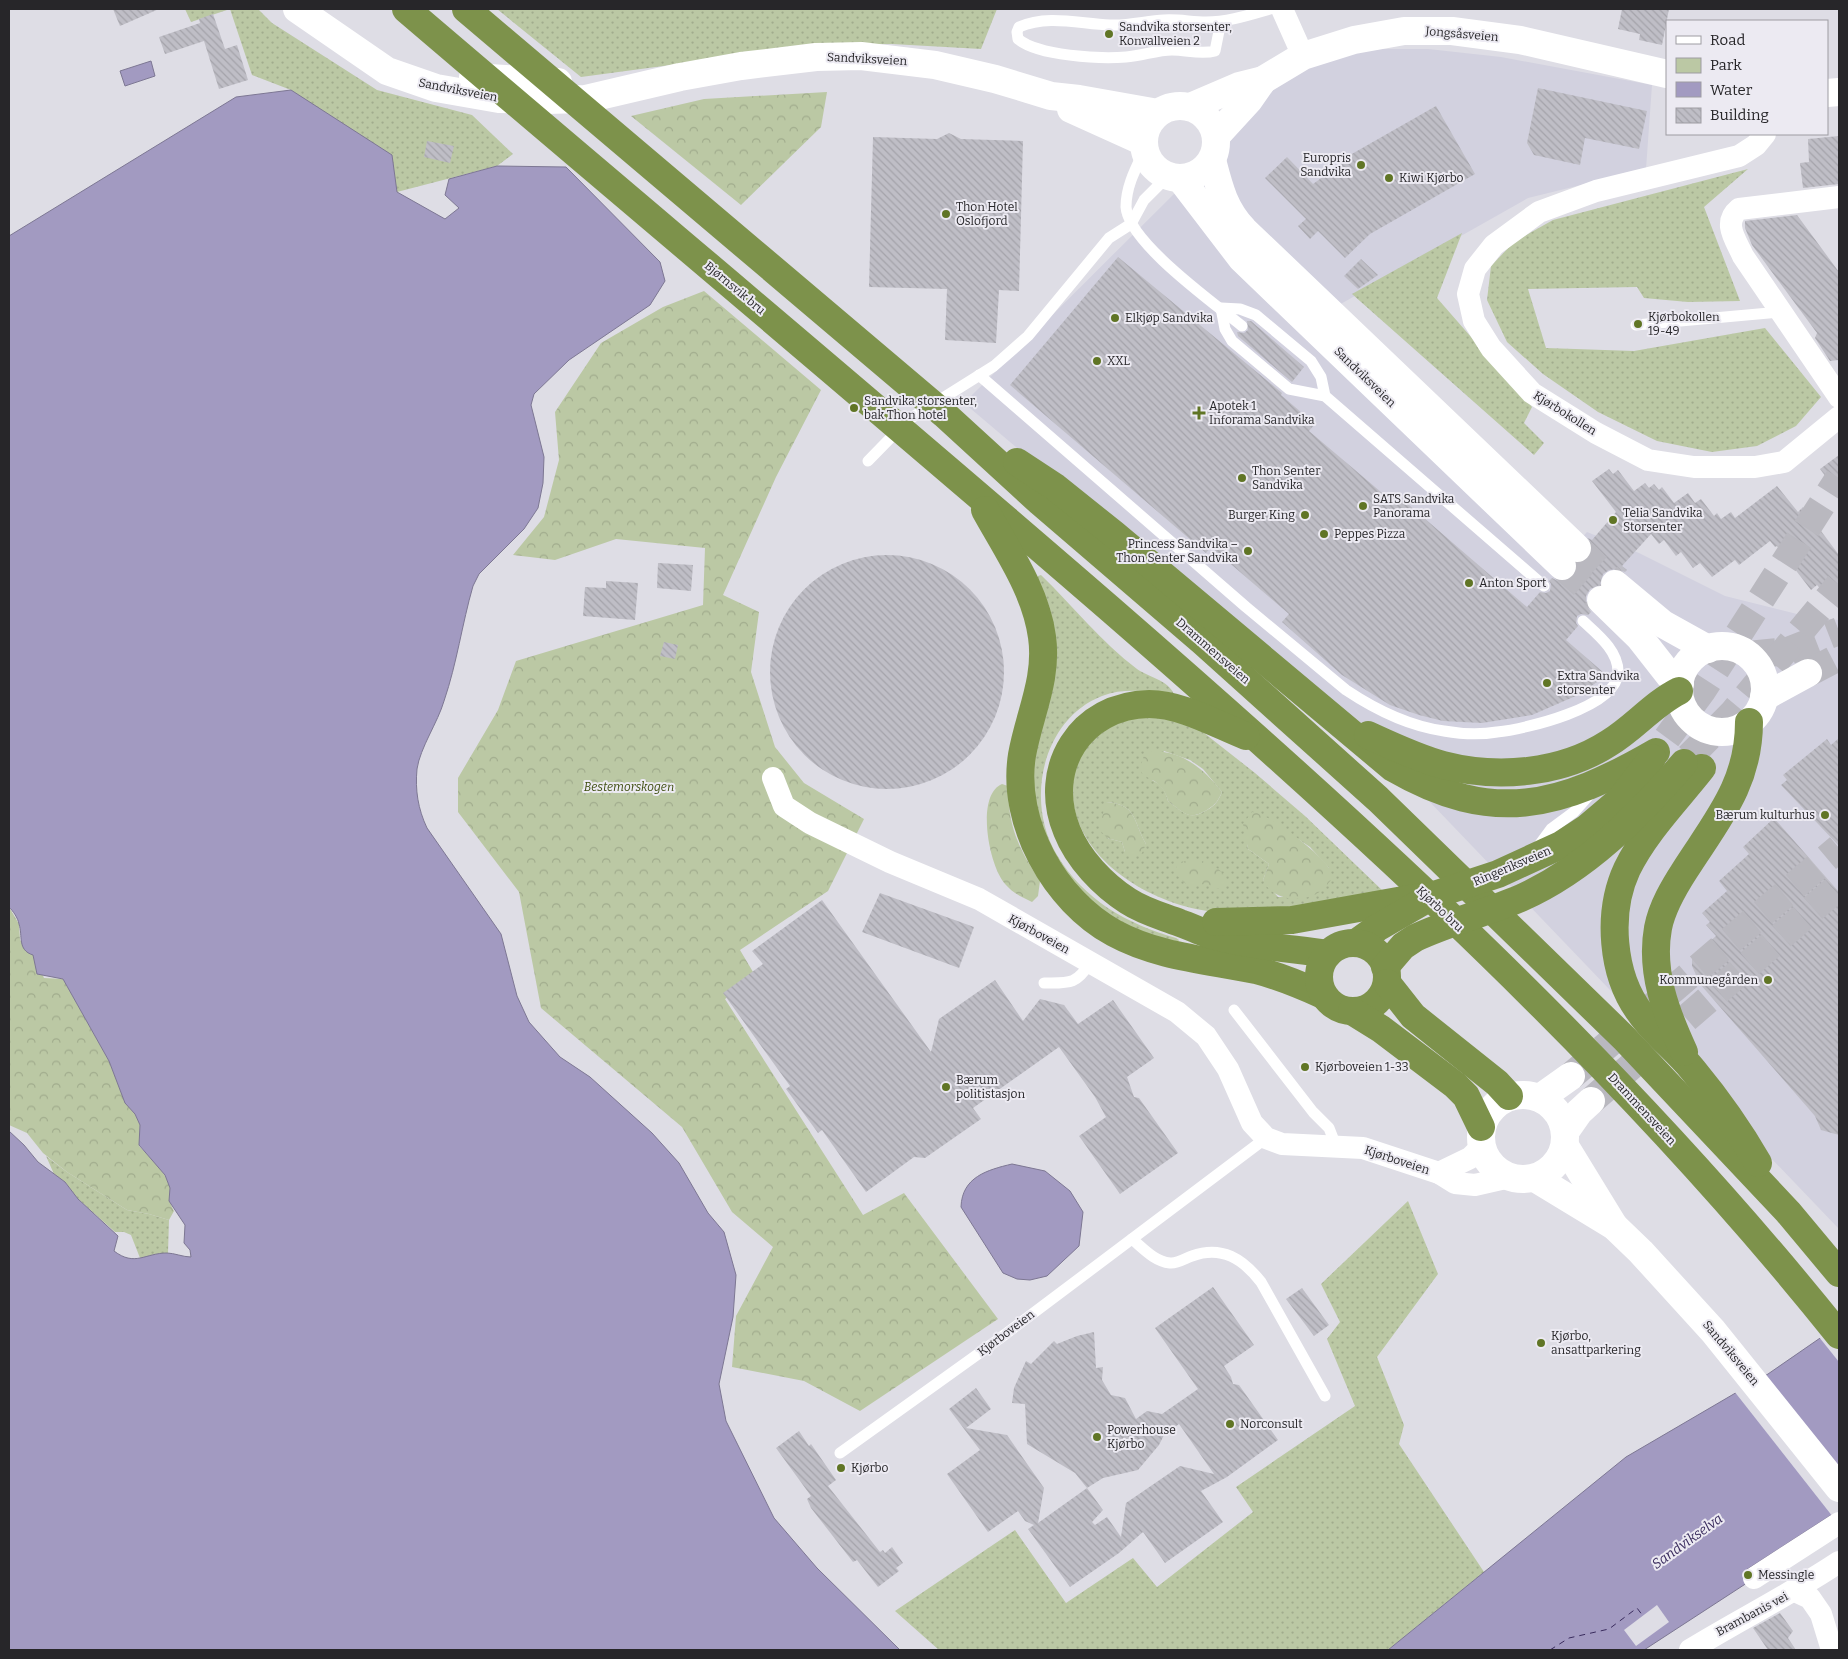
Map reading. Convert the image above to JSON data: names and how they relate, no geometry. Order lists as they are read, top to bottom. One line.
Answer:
{"streets":{"highway":["Bjørnsvik bru","Drammensveien","Ringeriksveien","Kjørbo bru"],"main road":["Jongsåsveien","Sandviksveien"],"street":["Kjørbokollen","Kjørboveien","Brambanis vei"]},"crossings":[["Jongsåsveien","Sandviksveien"],["Sandviksveien","Kjørboveien"],["Drammensveien","Kjørbo bru"]],"water":["Sandvikselva"],"parks":["Bestemorskogen"],"places":{"other":["Sandvika storsenter, Konvallveien 2","Europris Sandvika","Kiwi Kjørbo","Thon Hotel Oslofjord","Elkjøp Sandvika","Kjørbokollen 19-49","XXL","Sandvika storsenter, bak Thon hotel","Thon Senter Sandvika","SATS Sandvika Panorama","Burger King","Telia Sandvika Storsenter","Peppes Pizza","Princess Sandvika – Thon Senter Sandvika","Anton Sport","Extra Sandvika storsenter","Bærum kulturhus","Kommunegården","Kjørboveien 1-33","Bærum politistasjon","Kjørbo, ansattparkering","Norconsult","Powerhouse Kjørbo","Kjørbo","Messingle"],"health":["Apotek 1 Inforama Sandvika"]},"legend":["Road","Park","Water","Building"]}
